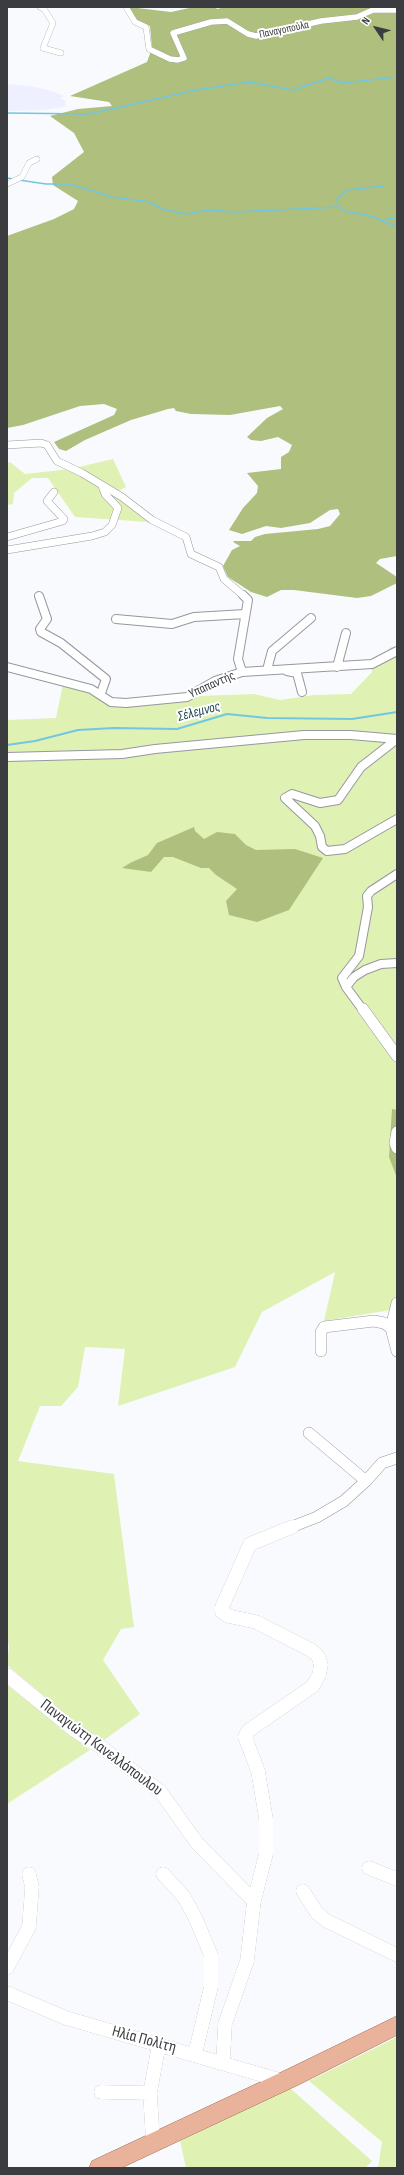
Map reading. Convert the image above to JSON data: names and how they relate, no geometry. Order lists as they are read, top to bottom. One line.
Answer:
{"streets":{"street":["Παναγοπούλα","Υπαπαντής","Παναγιώτη Κανελλόπουλου","Ηλία Πολίτη"]},"water":["Σέλεμνος"],"north":"top left"}
